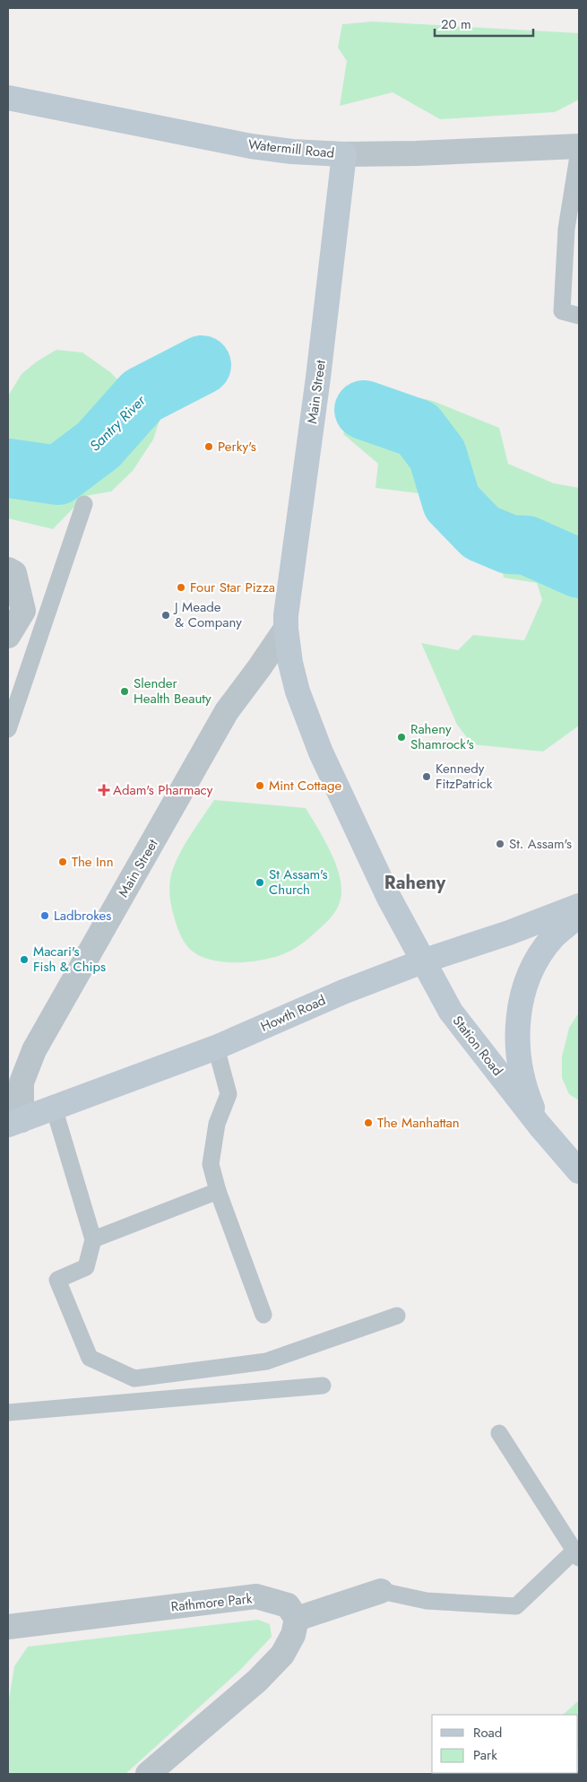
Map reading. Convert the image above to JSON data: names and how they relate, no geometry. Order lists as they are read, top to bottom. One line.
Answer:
{"streets":{"main road":["Watermill Road","Main Street","Howth Road","Station Road"],"street":["Rathmore Park"]},"crossings":[["Watermill Road","Main Street"],["Main Street","Howth Road"],["Main Street","Station Road"],["Howth Road","Station Road"]],"districts":["Raheny"],"water":["Santry River"],"places":{"other":["Perky's","Four Star Pizza","J Meade & Company","Slender Health Beauty","Raheny Shamrock's","Kennedy FitzPatrick","Mint Cottage","St. Assam's","The Inn","St Assam's Church","Ladbrokes","Macari's Fish & Chips","The Manhattan"],"health":["Adam's Pharmacy"]},"legend":["Road","Park"],"scale_bar":"20 m"}
